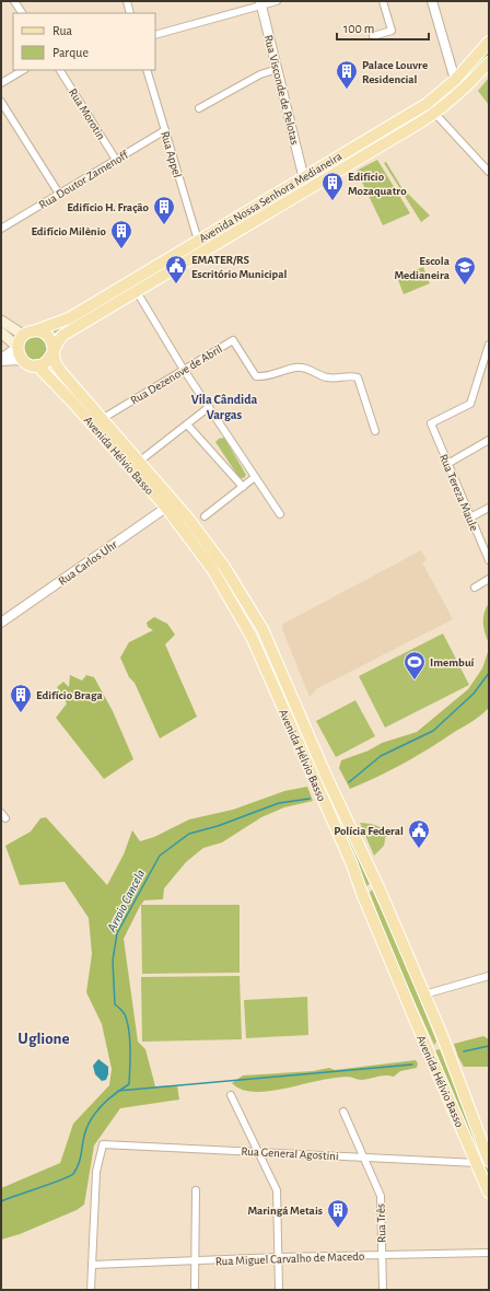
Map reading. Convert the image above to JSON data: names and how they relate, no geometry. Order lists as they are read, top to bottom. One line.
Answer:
{"streets":{"main road":["Avenida Nossa Senhora Medianeira","Avenida Hélvio Basso"],"street":["Rua Visconde de Pelotas","Rua Morotin","Rua Appel","Rua Doutor Zamenoff","Rua Dezenove de Abril","Rua Tereza Maule","Rua Carlos Uhr","Rua General Agostini","Rua Três","Rua Miguel Carvalho de Macedo"]},"crossings":[["Rua Visconde de Pelotas","Avenida Nossa Senhora Medianeira"],["Rua Morotin","Rua Doutor Zamenoff"],["Rua Appel","Rua Doutor Zamenoff"],["Rua Appel","Avenida Nossa Senhora Medianeira"],["Avenida Nossa Senhora Medianeira","Avenida Hélvio Basso"],["Rua Dezenove de Abril","Avenida Hélvio Basso"],["Avenida Hélvio Basso","Rua Carlos Uhr"],["Avenida Hélvio Basso","Rua General Agostini"],["Rua General Agostini","Rua Três"],["Rua General Agostini","Rua Miguel Carvalho de Macedo"],["Rua Três","Rua Miguel Carvalho de Macedo"]],"districts":["Vila Cândida Vargas","Uglione"],"water":["Arroio Cancela"],"places":{"building":["Palace Louvre Residencial","Edifício Mozaquatro","Edifício H. Fração","Edifício Milênio","Edifício Braga","Maringá Metais"],"public building":["EMATER/RS Escritório Municipal","Polícia Federal"],"school or university":["Escola Medianeira"],"sports":["Imembuí"]},"legend":["Rua","Parque"],"scale_bar":"100 m"}
